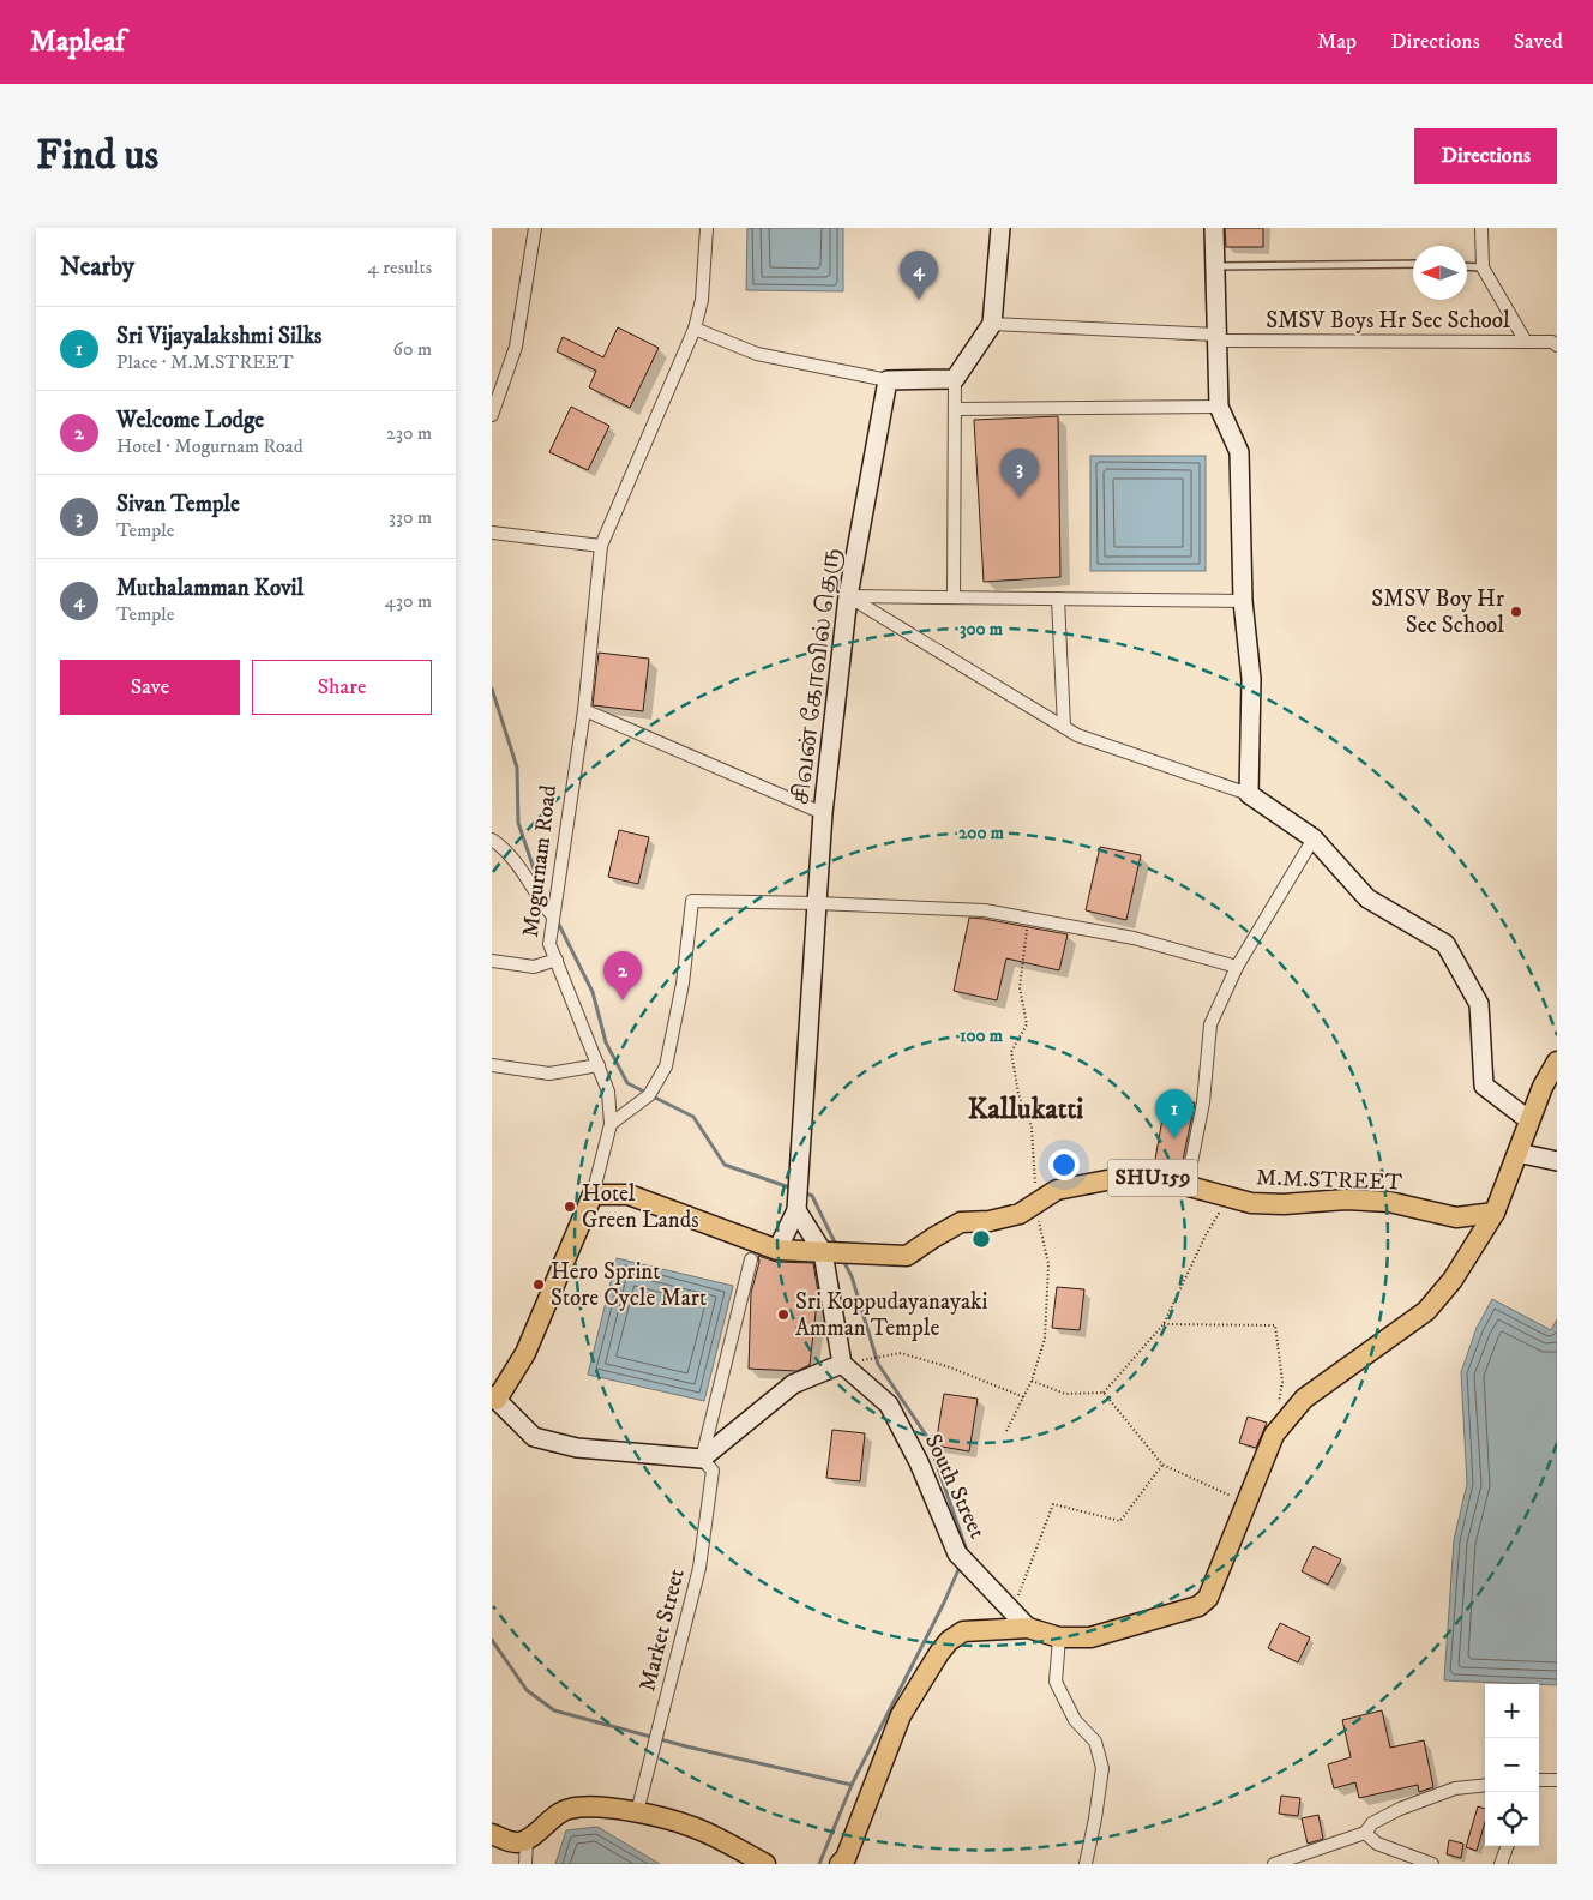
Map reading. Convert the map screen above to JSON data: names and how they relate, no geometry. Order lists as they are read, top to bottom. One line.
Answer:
{"streets":{"main road":["Mogurnam Road","SHU159","M.M.STREET"],"street":["SMSV Boys Hr Sec School","சிவன் கோவில் தெரு","South Street","Market Street"]},"crossings":[["Mogurnam Road","SHU159"],["SHU159","M.M.STREET"]],"districts":["Kallukatti"],"places":["SMSV Boy Hr Sec School","Hotel Green Lands","Hero Sprint Store Cycle Mart","Sri Koppudayanayaki Amman Temple"],"north":"left","page":{"header":"Mapleaf","nav":["Map","Directions","Saved"],"buttons":["Directions",["Save","Share"]],"title":"Find us","heading":["Nearby","4 results"],"pins":["4","3","2","1"],"list":[{"mark":"1","name":"Sri Vijayalakshmi Silks","note":"Place · M.M.STREET","value":"60 m"},{"mark":"2","name":"Welcome Lodge","note":"Hotel · Mogurnam Road","value":"230 m"},{"mark":"3","name":"Sivan Temple","note":"Temple","value":"330 m"},{"mark":"4","name":"Muthalamman Kovil","note":"Temple","value":"430 m"}],"map_buttons":["+","−"]},"rings":["300 m","200 m","100 m"]}
